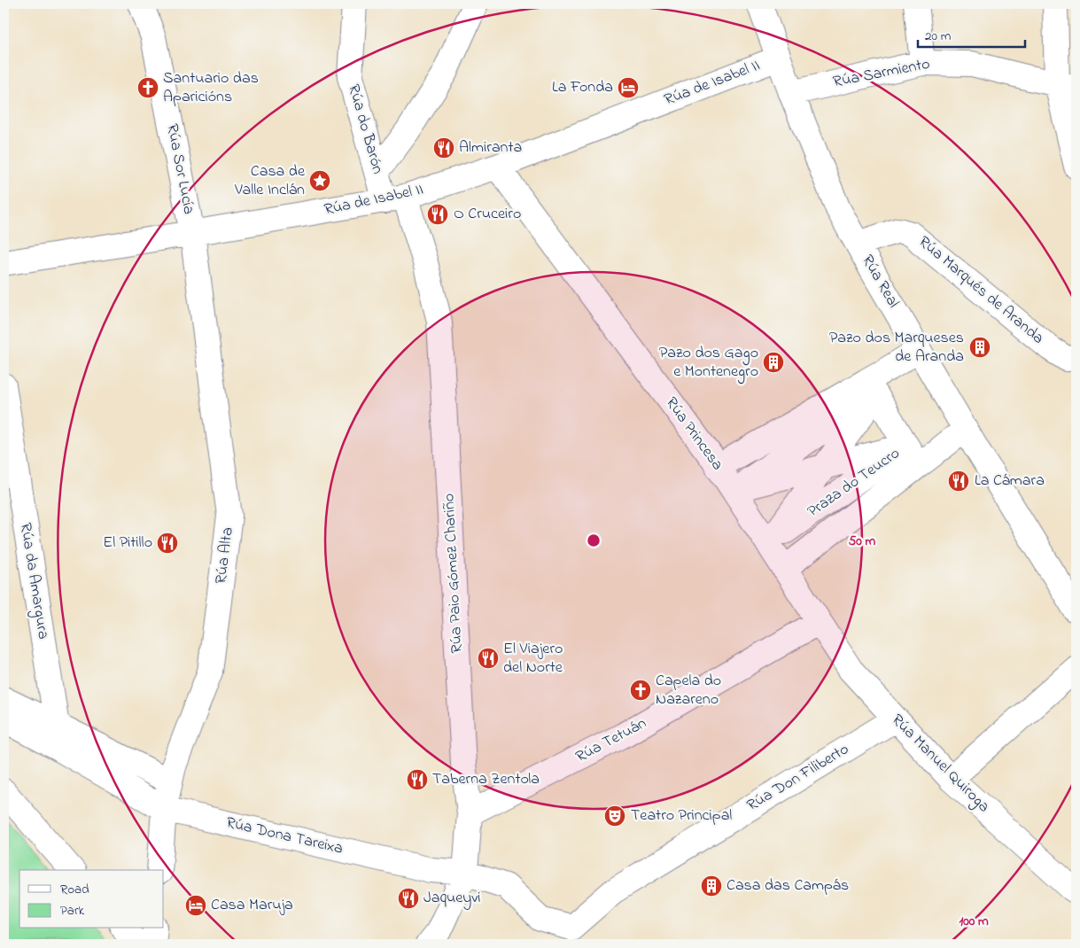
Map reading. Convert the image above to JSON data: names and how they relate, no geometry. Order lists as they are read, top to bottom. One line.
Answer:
{"streets":{"street":["Rúa Sarmiento","Rúa de Isabel II","Rúa do Barón","Rúa Sor Lucía","Rúa Real","Rúa Marqués de Aranda","Rúa Princesa","Praza do Teucro","Rúa Alta","Rúa Paio Gómez Chariño","Rúa da Amargura","Rúa Tetuán","Rúa Manuel Quiroga","Rúa Don Filiberto","Rúa Dona Tareixa"]},"crossings":[["Rúa Sarmiento","Rúa Real"],["Rúa de Isabel II","Rúa do Barón"],["Rúa de Isabel II","Rúa Sor Lucía"],["Rúa de Isabel II","Rúa Real"],["Rúa de Isabel II","Rúa Princesa"],["Rúa de Isabel II","Rúa Alta"],["Rúa de Isabel II","Rúa Paio Gómez Chariño"],["Rúa do Barón","Rúa Paio Gómez Chariño"],["Rúa Sor Lucía","Rúa Alta"],["Rúa Real","Rúa Marqués de Aranda"],["Rúa Real","Praza do Teucro"],["Rúa Princesa","Praza do Teucro"],["Rúa Princesa","Rúa Tetuán"],["Rúa Princesa","Rúa Manuel Quiroga"],["Rúa Alta","Rúa Dona Tareixa"],["Rúa Paio Gómez Chariño","Rúa Tetuán"],["Rúa Paio Gómez Chariño","Rúa Dona Tareixa"],["Rúa Tetuán","Rúa Manuel Quiroga"],["Rúa Manuel Quiroga","Rúa Don Filiberto"],["Rúa Don Filiberto","Rúa Dona Tareixa"]],"places":{"church":["Santuario das Aparicións","Capela do Nazareno"],"hotel":["La Fonda","Casa Maruja"],"restaurant":["Almiranta","O Cruceiro","La Cámara","El Pitillo","El Viajero del Norte","Taberna Zentola","Jaqueyvi"],"place":["Casa de Valle Inclán"],"building":["Pazo dos Marqueses de Aranda","Pazo dos Gago e Montenegro","Casa das Campás"],"theatre":["Teatro Principal"]},"legend":["Road","Park"],"scale_bar":"20 m","rings":["50 m","100 m"]}
